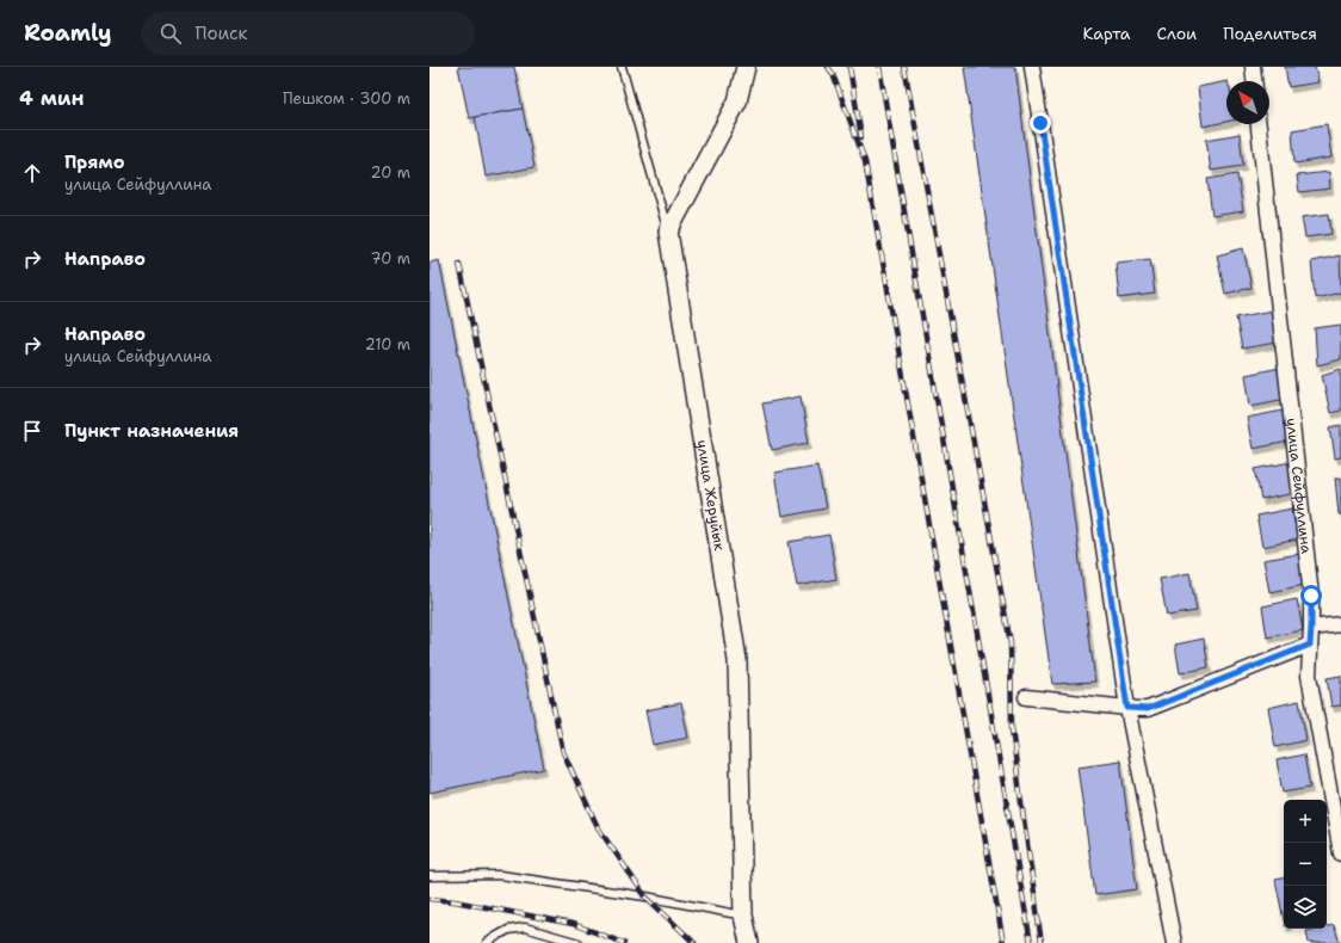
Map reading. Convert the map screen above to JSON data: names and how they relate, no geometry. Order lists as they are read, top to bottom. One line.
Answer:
{"streets":{"street":["улица Сейфуллина","улица Жеруйык"]},"north":"top left","page":{"header":"Roamly","search":"Поиск","nav":["Карта","Слои","Поделиться"],"heading":["4 мин","Пешком · 300 m"],"list":[["Прямо","улица Сейфуллина","20 m"],["Направо","70 m"],["Направо","улица Сейфуллина","210 m"],"Пункт назначения"],"map_buttons":["+","−"]}}
